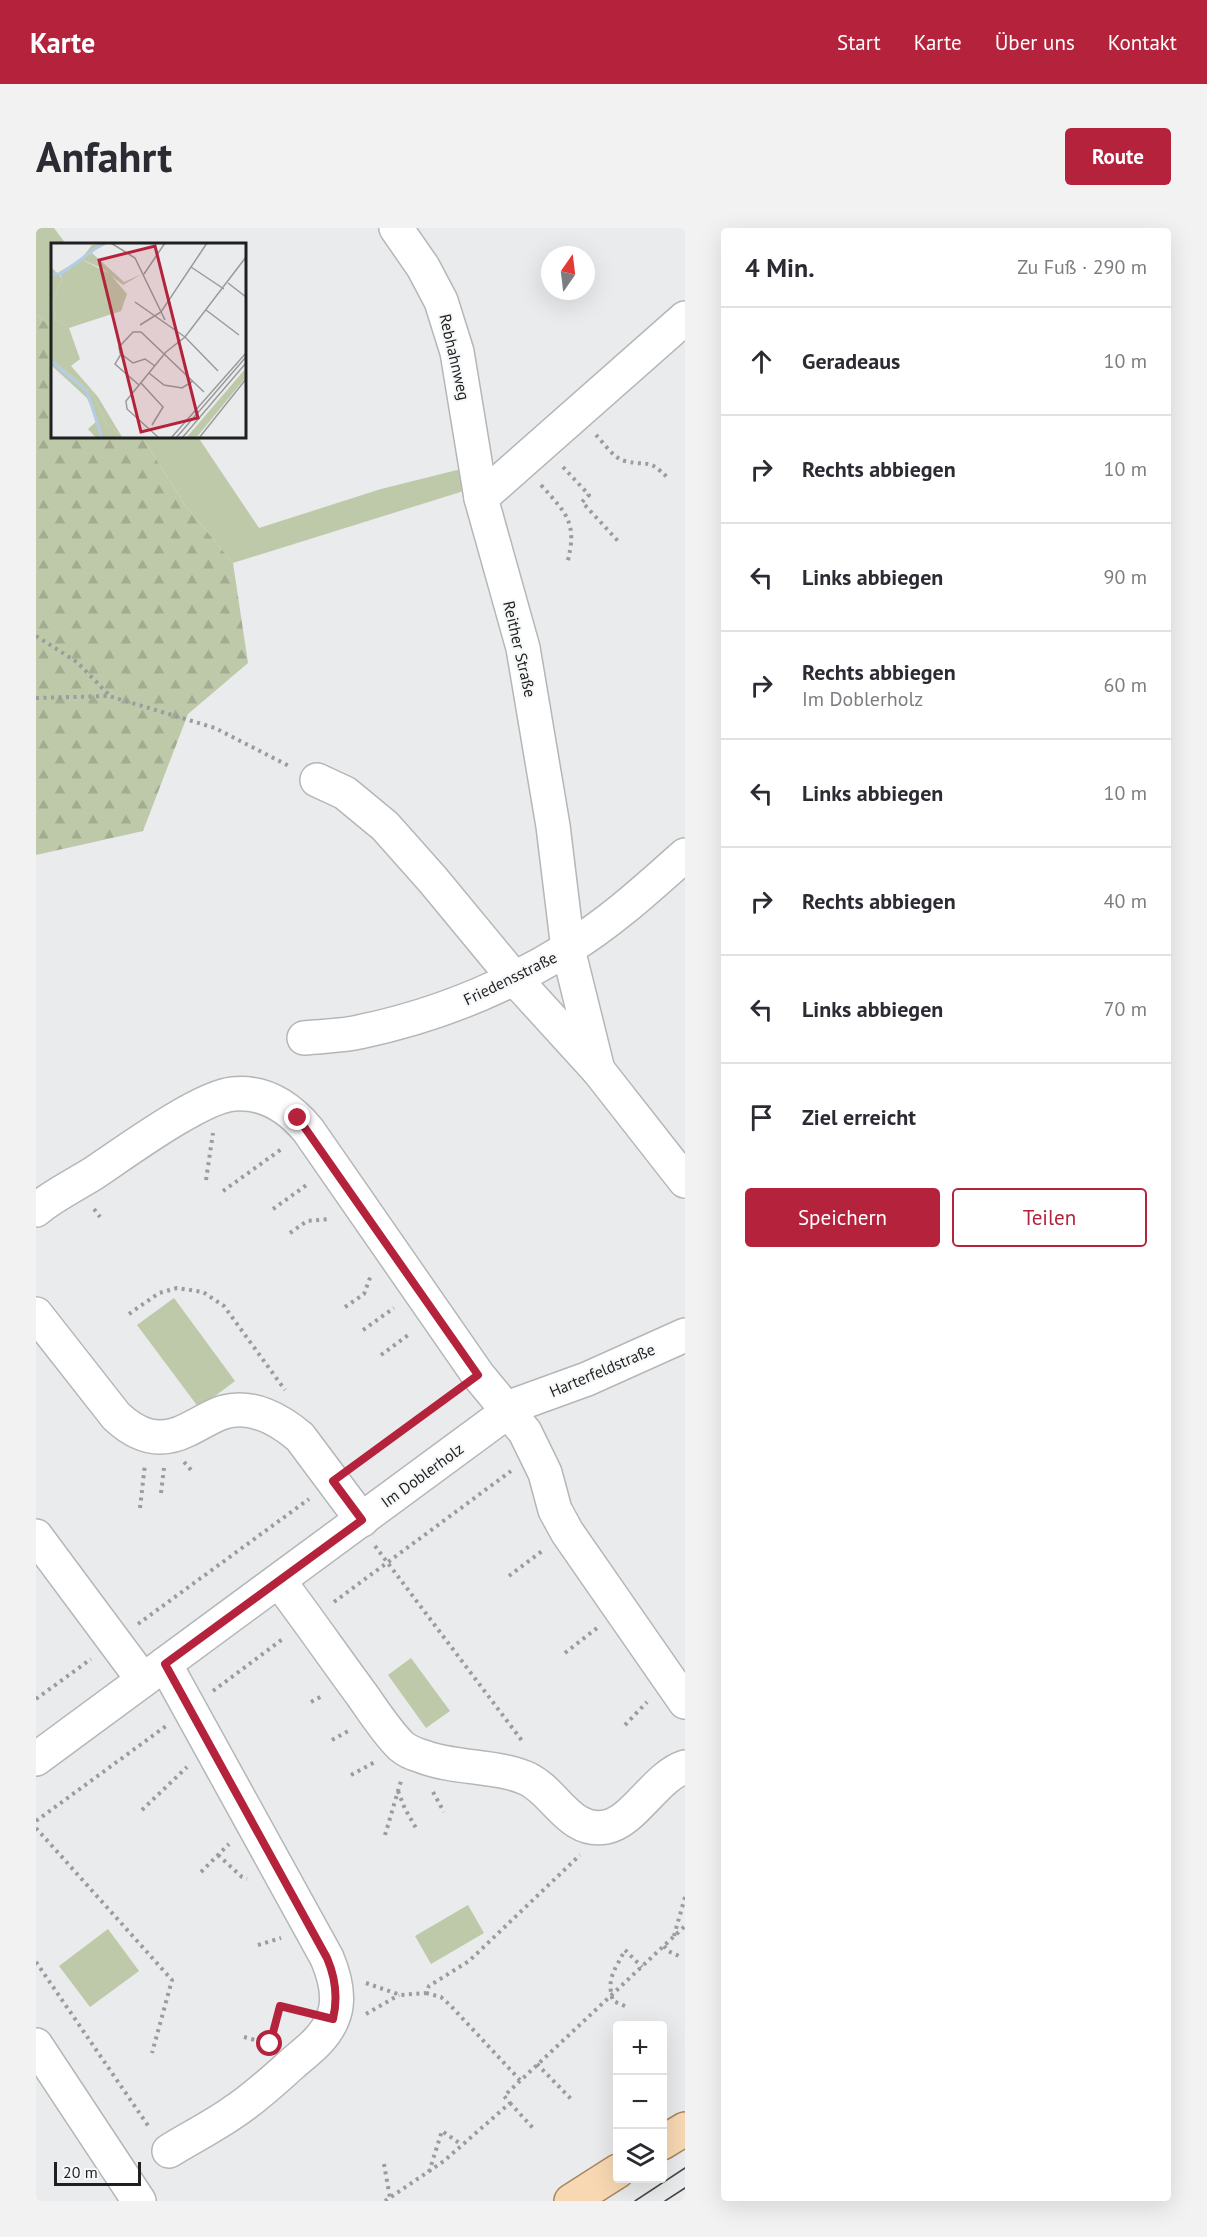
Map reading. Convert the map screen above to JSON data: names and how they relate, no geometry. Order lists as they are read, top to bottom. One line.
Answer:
{"streets":{"street":["Rebhahnweg","Reither Straße","Friedensstraße","Harterfeldstraße","Im Doblerholz"]},"crossings":[["Rebhahnweg","Reither Straße"],["Reither Straße","Friedensstraße"],["Harterfeldstraße","Im Doblerholz"]],"scale_bar":"20 m","north":"top","page":{"header":"Karte","nav":["Start","Karte","Über uns","Kontakt"],"buttons":["Route",["Speichern","Teilen"]],"title":"Anfahrt","heading":["4 Min.","Zu Fuß · 290 m"],"list":[["Geradeaus","10 m"],["Rechts abbiegen","10 m"],["Links abbiegen","90 m"],["Rechts abbiegen","Im Doblerholz","60 m"],["Links abbiegen","10 m"],["Rechts abbiegen","40 m"],["Links abbiegen","70 m"],"Ziel erreicht"],"map_buttons":["+","−"],"scale":"20 m"}}
